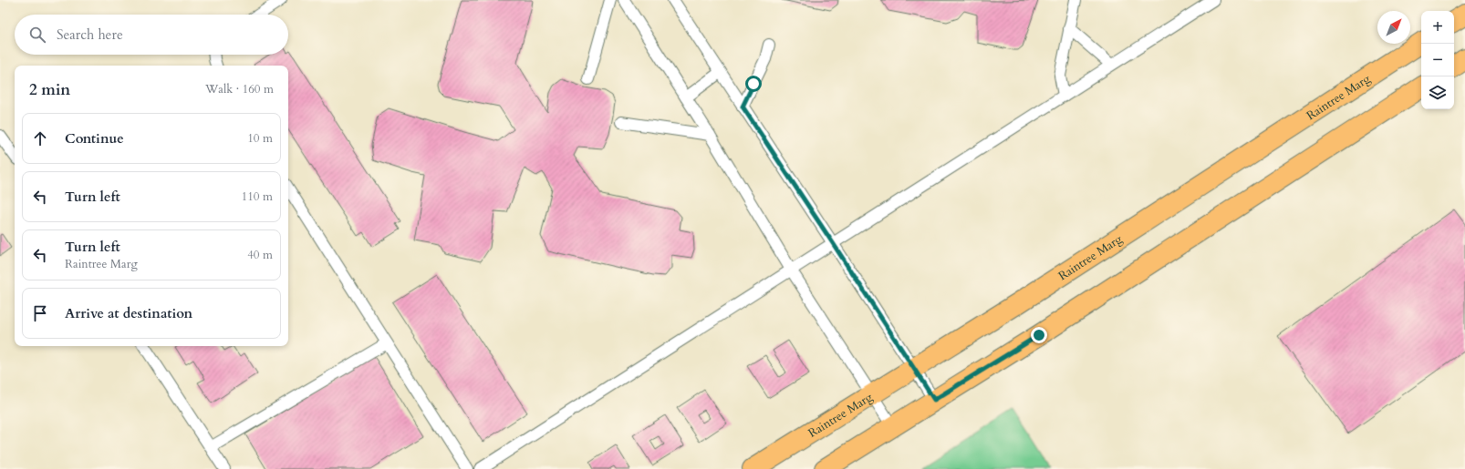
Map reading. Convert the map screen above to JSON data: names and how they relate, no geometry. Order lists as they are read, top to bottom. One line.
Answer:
{"streets":{"main road":["Raintree Marg"]},"north":"top right","page":{"map_buttons":["+","−"],"search":"Search here","heading":["2 min","Walk · 160 m"],"list":[["Continue","10 m"],["Turn left","110 m"],["Turn left","Raintree Marg","40 m"],"Arrive at destination"]}}
